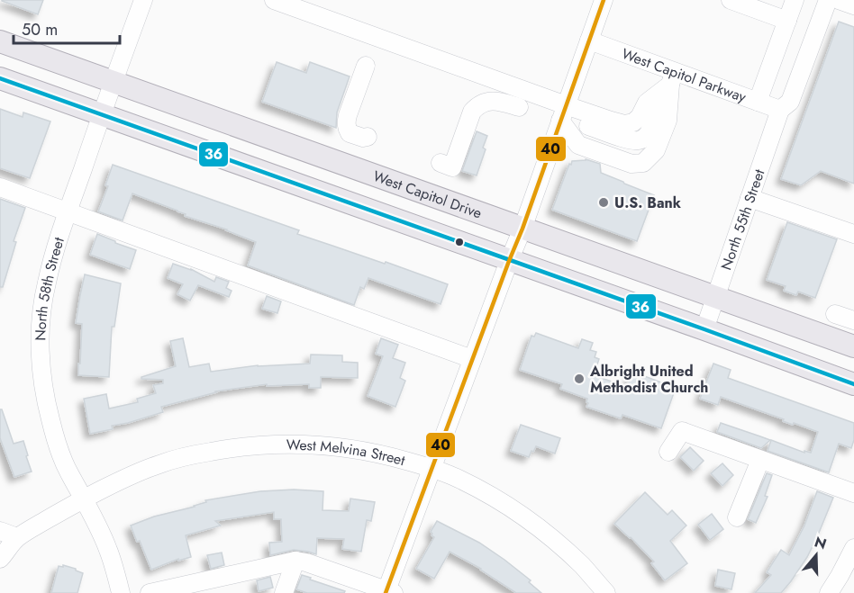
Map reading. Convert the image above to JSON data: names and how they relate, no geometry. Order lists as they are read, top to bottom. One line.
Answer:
{"streets":{"main road":["West Capitol Drive"],"street":["West Capitol Parkway","North 55th Street","North 58th Street","West Melvina Street"]},"crossings":[["West Capitol Parkway","North 55th Street"],["West Capitol Drive","North 55th Street"],["West Capitol Drive","North 58th Street"],["North 58th Street","West Melvina Street"]],"places":["U.S. Bank","Albright United Methodist Church"],"lines":["transit line 40","transit line 36"],"scale_bar":"50 m","north":"top"}
